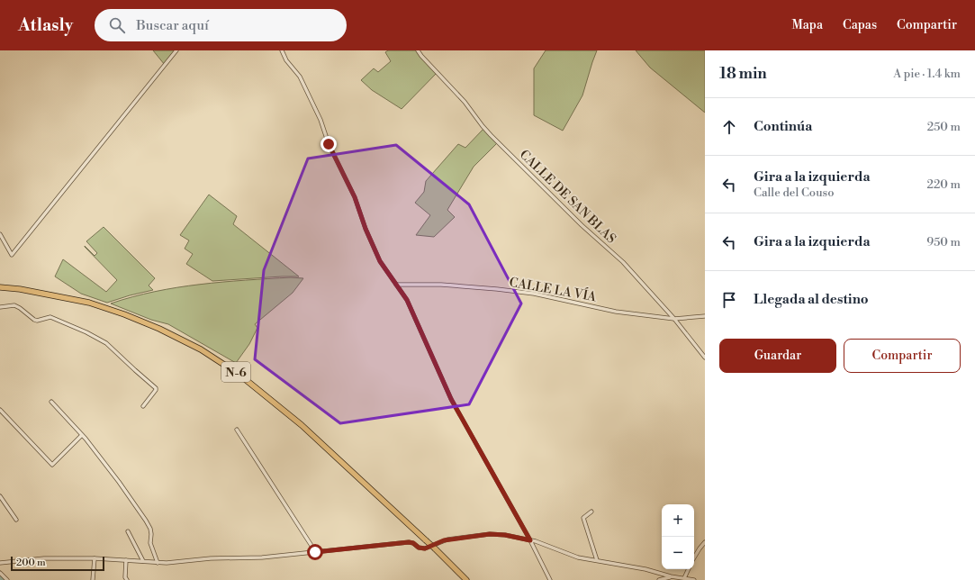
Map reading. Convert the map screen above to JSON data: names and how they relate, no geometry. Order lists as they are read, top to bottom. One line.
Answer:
{"streets":{"highway":["N-6"],"street":["CALLE DE SAN BLAS","CALLE LA VÍA"]},"crossings":[["CALLE DE SAN BLAS","CALLE LA VÍA"]],"scale_bar":"200 m","page":{"header":"Atlasly","search":"Buscar aquí","nav":["Mapa","Capas","Compartir"],"heading":["18 min","A pie · 1.4 km"],"list":[["Continúa","250 m"],["Gira a la izquierda","Calle del Couso","220 m"],["Gira a la izquierda","950 m"],"Llegada al destino"],"buttons":["Guardar","Compartir"],"map_buttons":["+","−"],"scale":"200 m"}}
